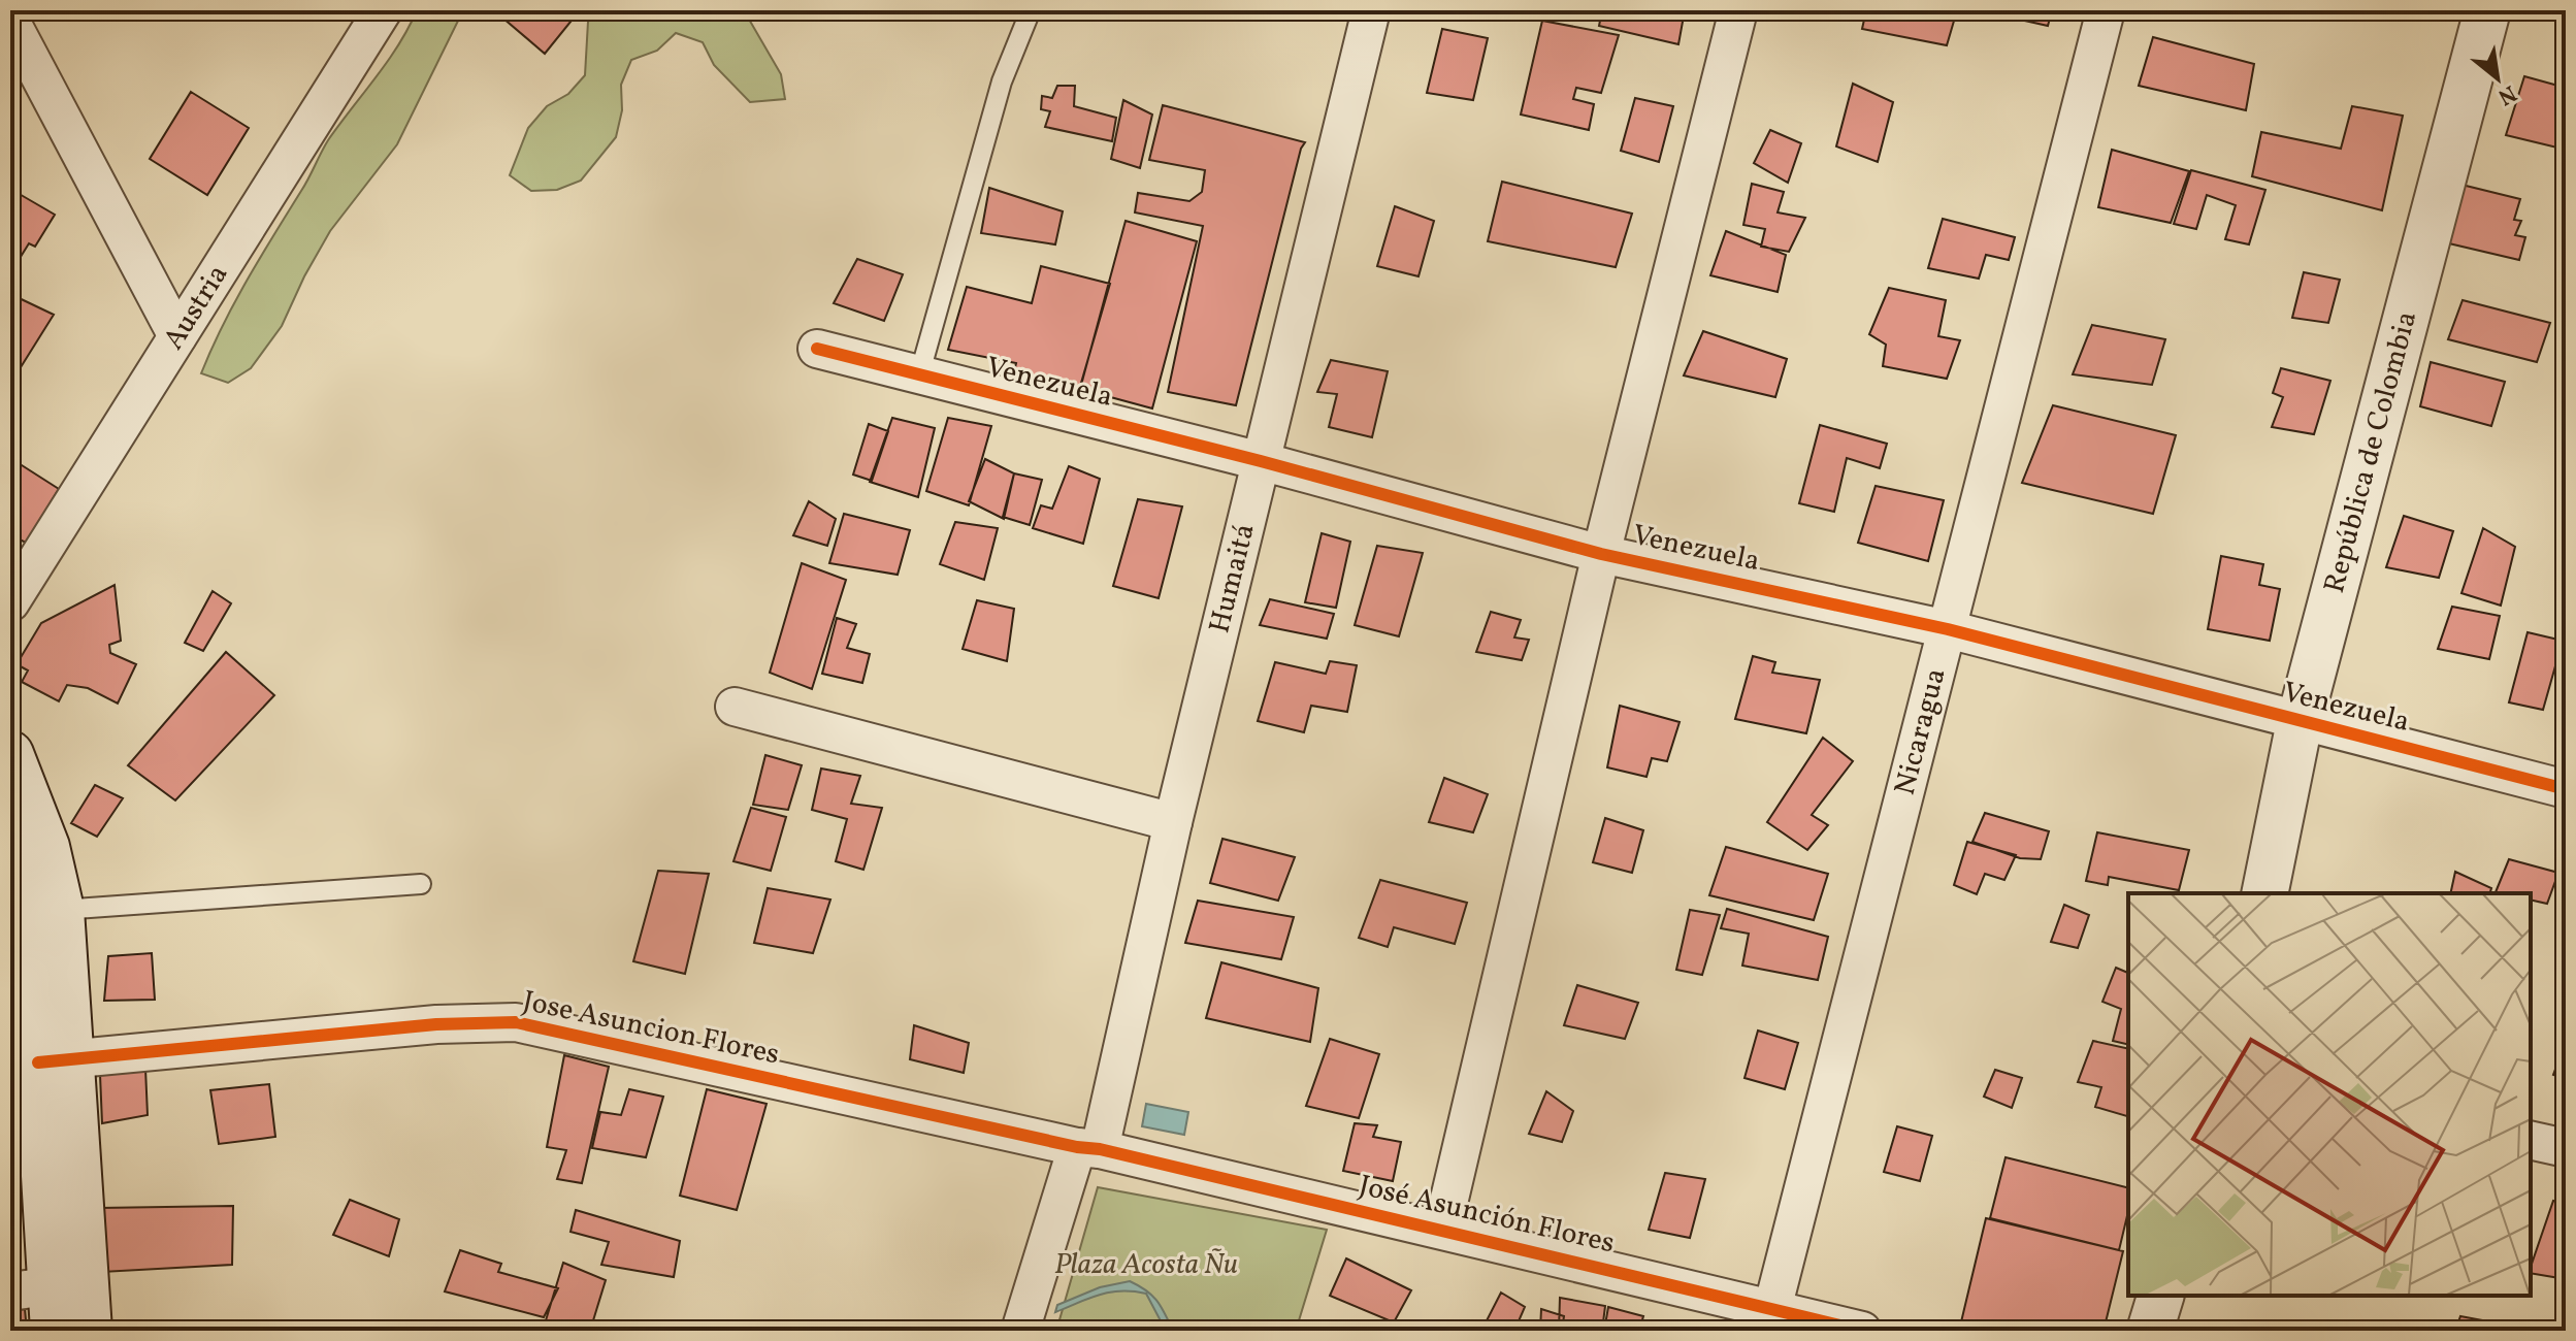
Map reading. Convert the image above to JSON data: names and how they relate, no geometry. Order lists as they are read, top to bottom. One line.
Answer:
{"streets":{"street":["Austria","Venezuela","República de Colombia","Humaitá","Nicaragua","Jose Asuncion Flores","José Asunción Flores"]},"crossings":[["Venezuela","República de Colombia"],["Venezuela","Humaitá"],["Venezuela","Nicaragua"],["Humaitá","Jose Asuncion Flores"],["Humaitá","José Asunción Flores"],["Nicaragua","José Asunción Flores"],["Jose Asuncion Flores","José Asunción Flores"]],"parks":["Plaza Acosta Ñu"],"north":"bottom right"}
